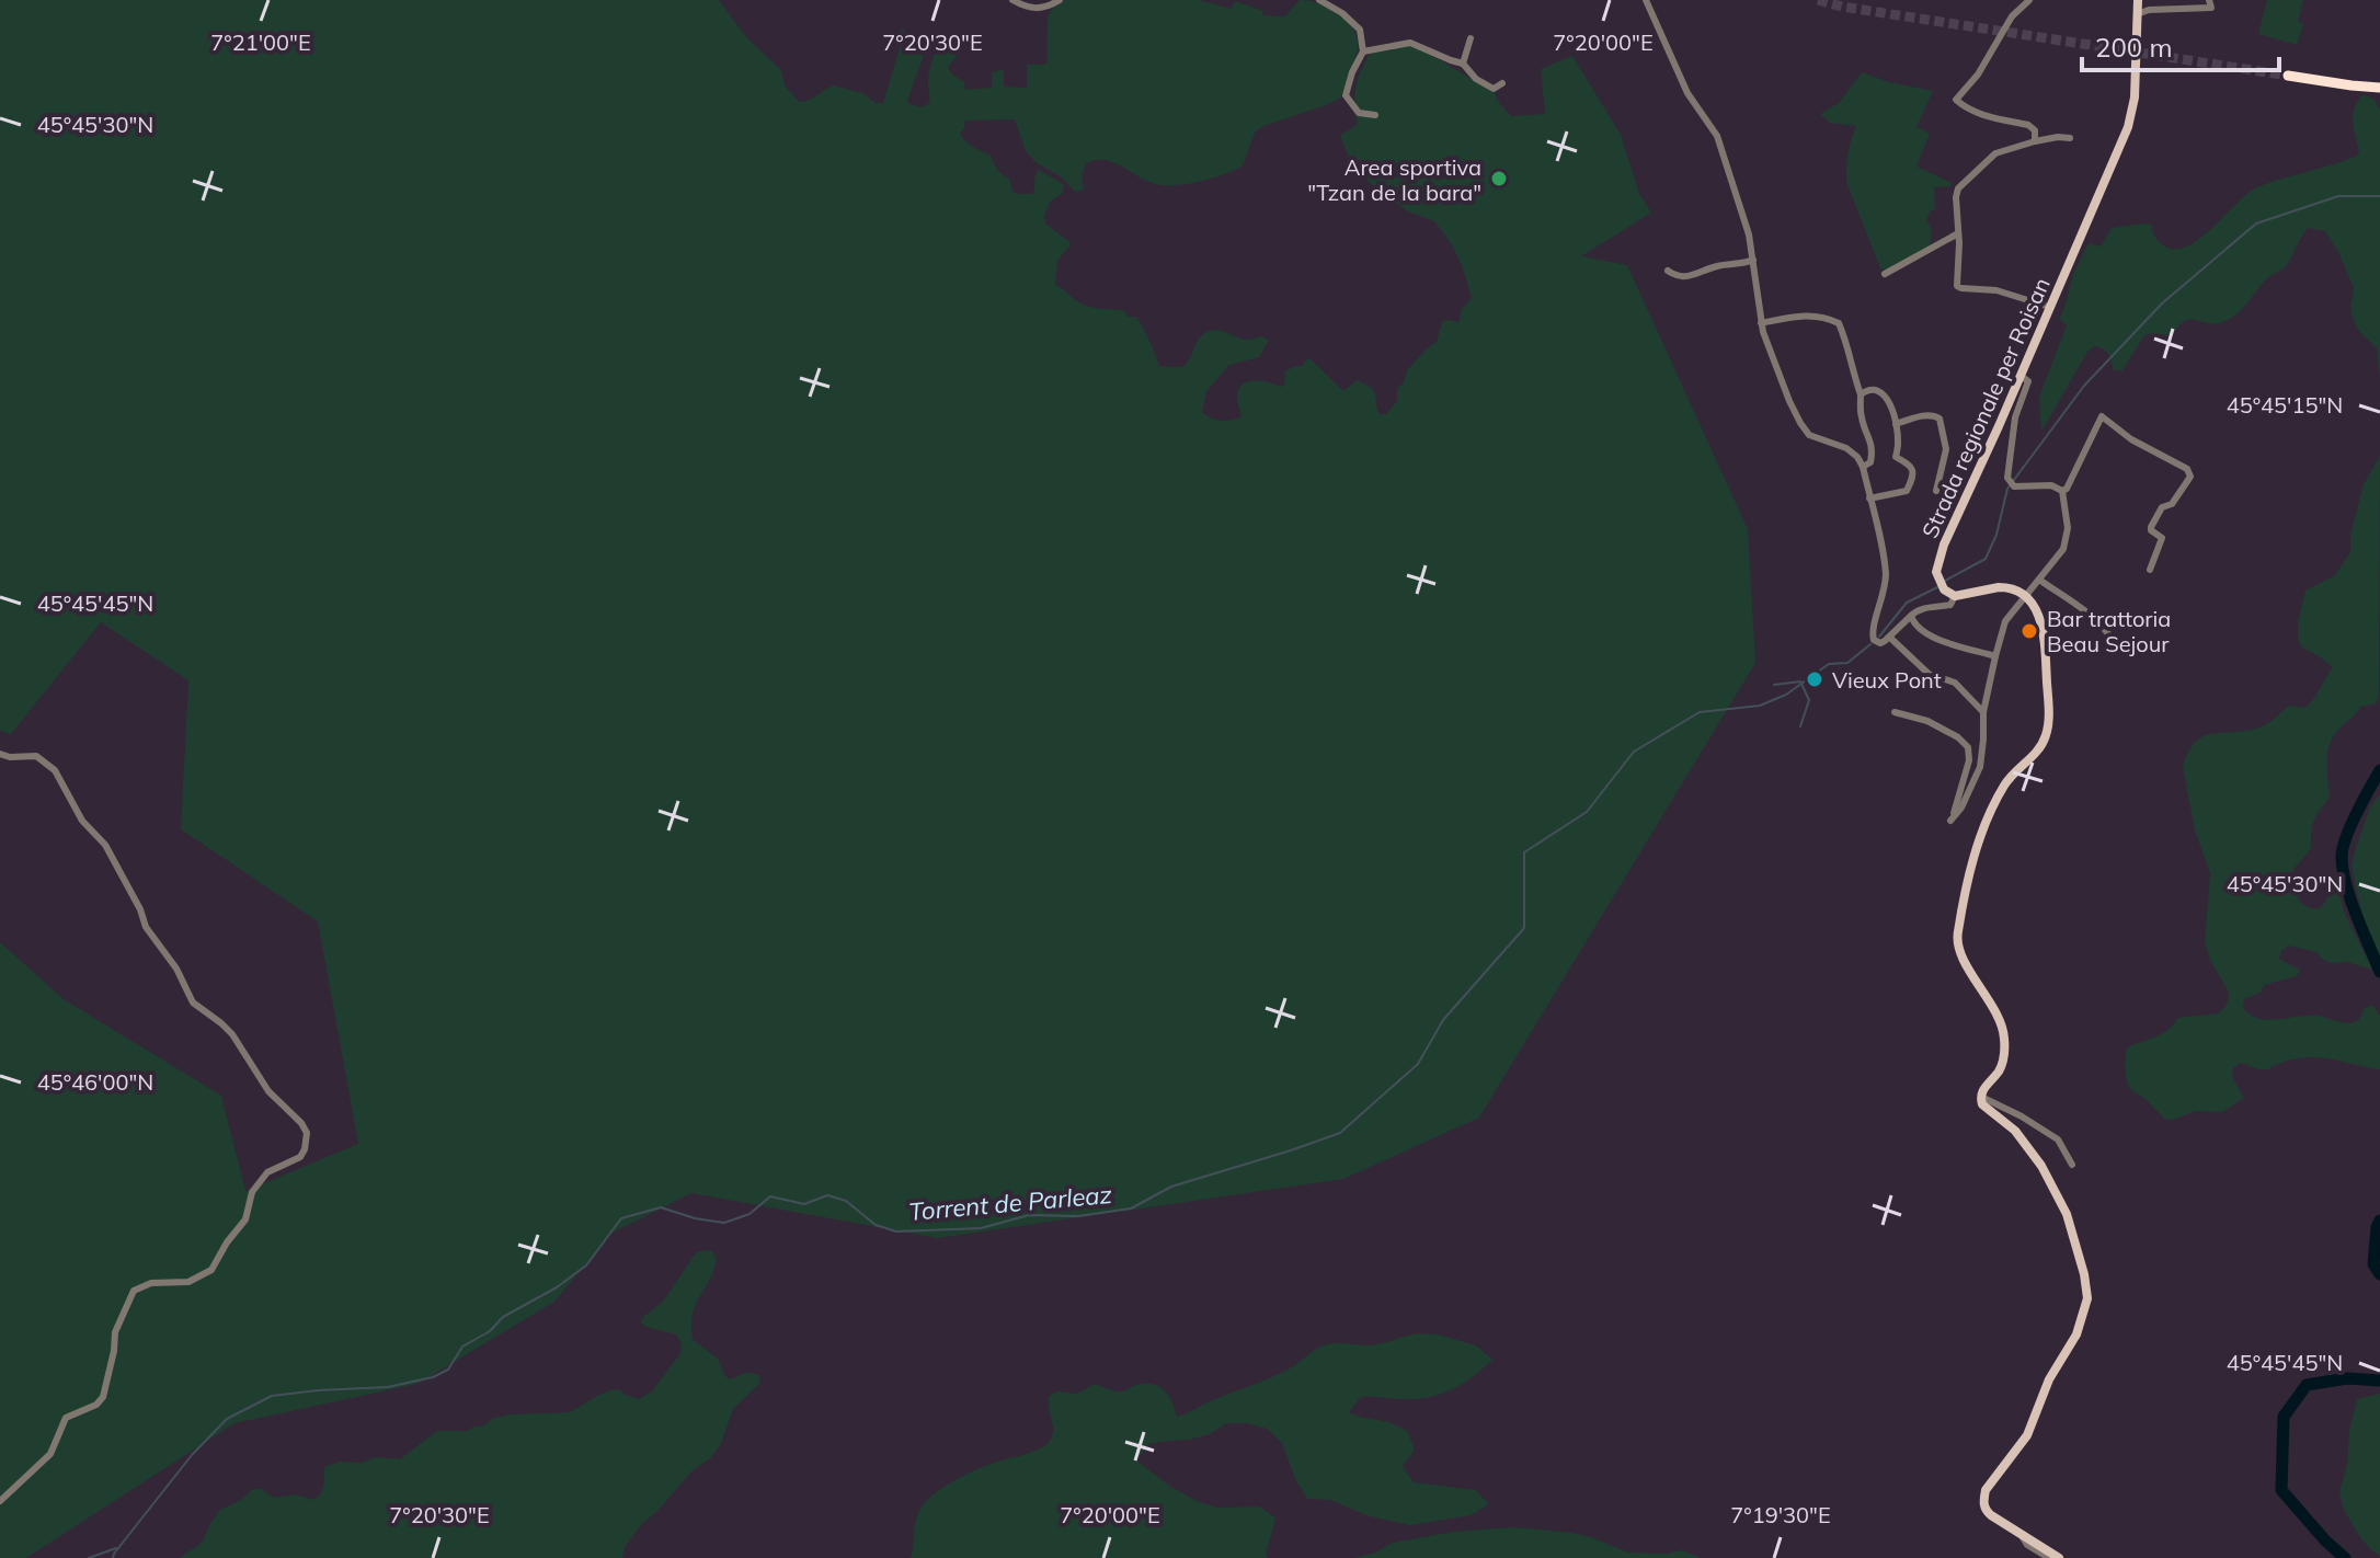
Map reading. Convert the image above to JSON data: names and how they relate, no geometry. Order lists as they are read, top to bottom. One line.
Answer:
{"streets":{"main road":["Strada regionale per Roisan"]},"water":["Torrent de Parleaz"],"places":["Area sportiva \"Tzan de la bara\"","Bar trattoria Beau Sejour","Vieux Pont"],"scale_bar":"200 m","coordinates":["7°21'00\"E","7°20'30\"E","7°20'00\"E","45°45'30\"N","45°45'15\"N","45°45'45\"N","45°46'00\"N","7°19'30\"E"]}
